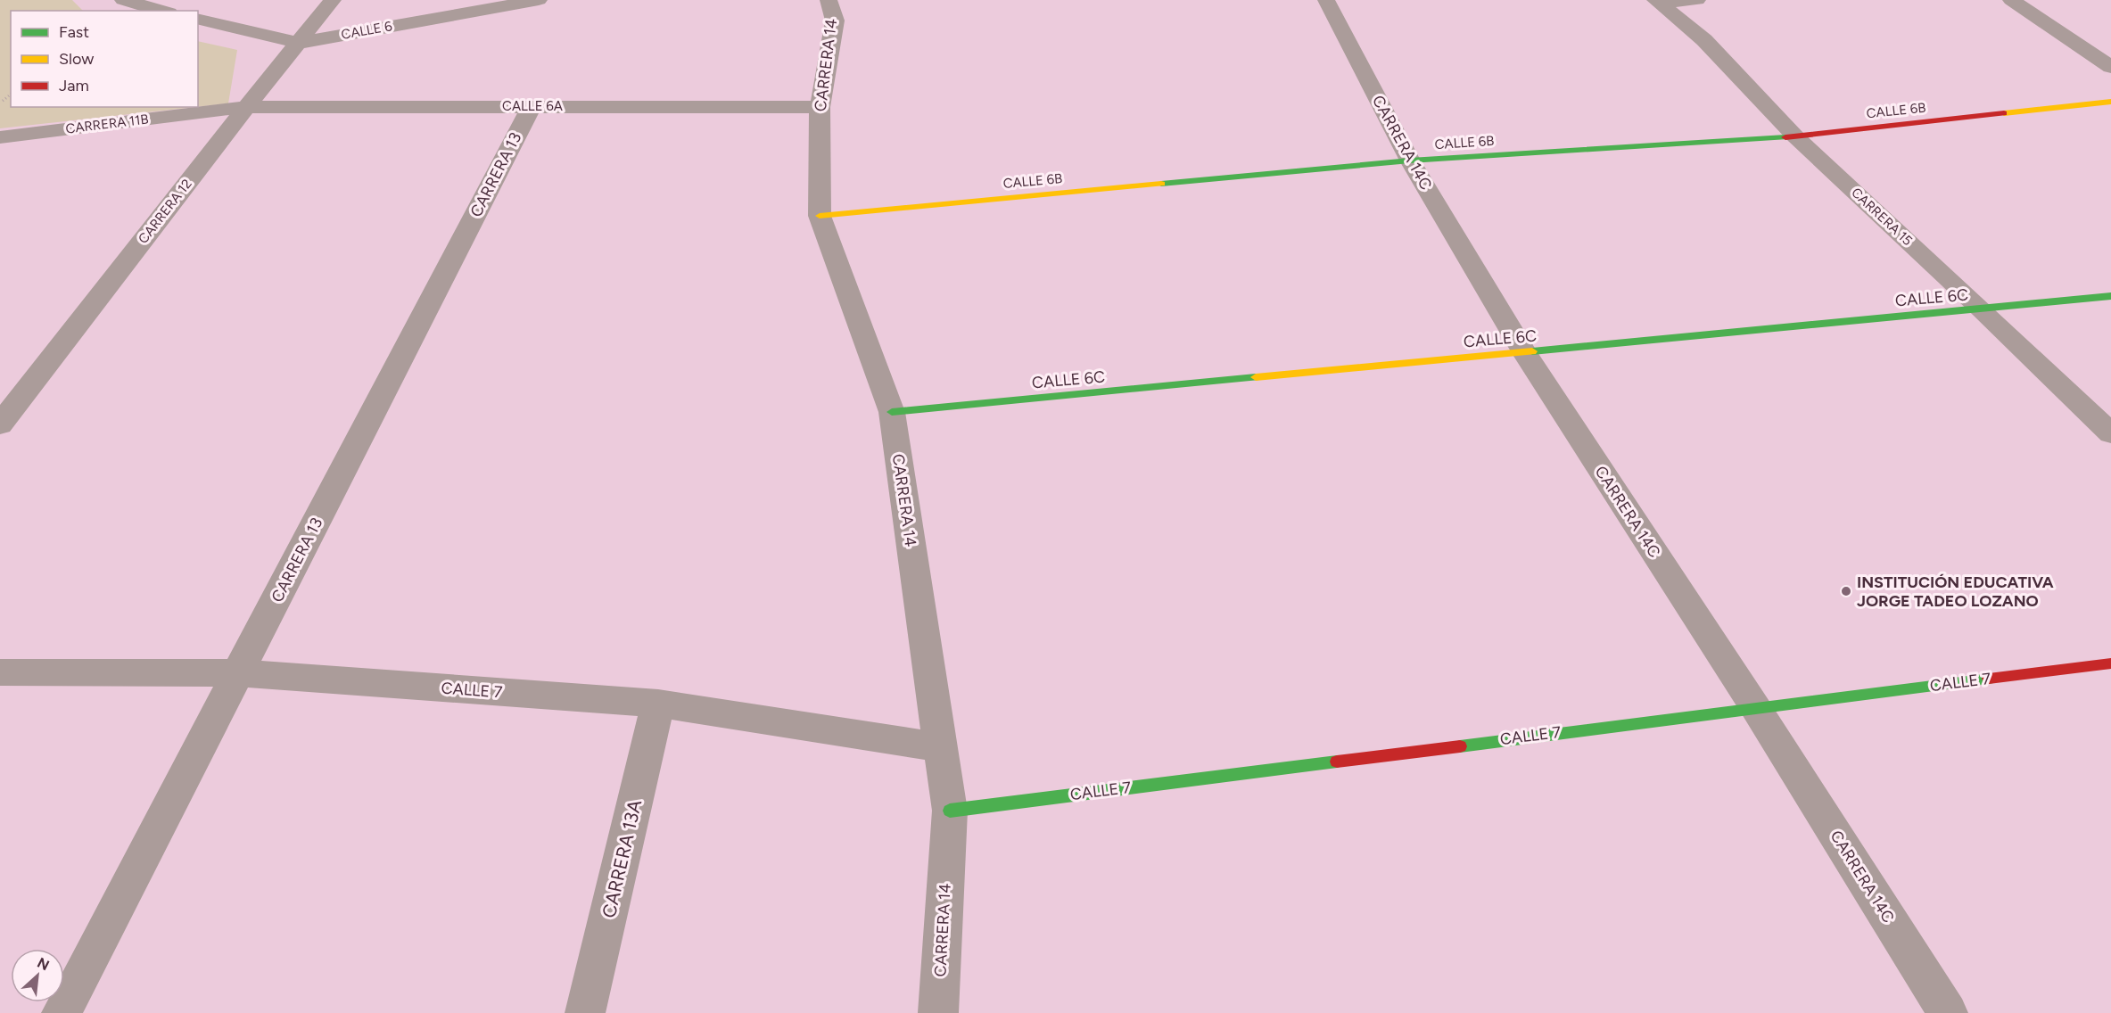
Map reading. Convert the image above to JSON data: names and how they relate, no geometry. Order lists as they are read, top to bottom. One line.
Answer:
{"streets":{"street":["CALLE 6","CARRERA 14","CALLE 6A","CALLE 6B","CARRERA 11B","CARRERA 14C","CARRERA 13","CARRERA 12","CARRERA 15","CALLE 6C","CALLE 7","CARRERA 13A"]},"crossings":[["CALLE 6","CARRERA 12"],["CARRERA 14","CALLE 6A"],["CARRERA 14","CALLE 6B"],["CARRERA 14","CALLE 6C"],["CARRERA 14","CALLE 7"],["CALLE 6A","CARRERA 11B"],["CALLE 6A","CARRERA 13"],["CALLE 6A","CARRERA 12"],["CALLE 6B","CARRERA 14C"],["CALLE 6B","CARRERA 15"],["CARRERA 11B","CARRERA 12"],["CARRERA 14C","CALLE 6C"],["CARRERA 14C","CALLE 7"],["CARRERA 13","CALLE 7"],["CARRERA 15","CALLE 6C"],["CALLE 7","CARRERA 13A"]],"places":["INSTITUCIÓN EDUCATIVA JORGE TADEO LOZANO"],"legend":["Fast","Slow","Jam"],"north":"top right"}
